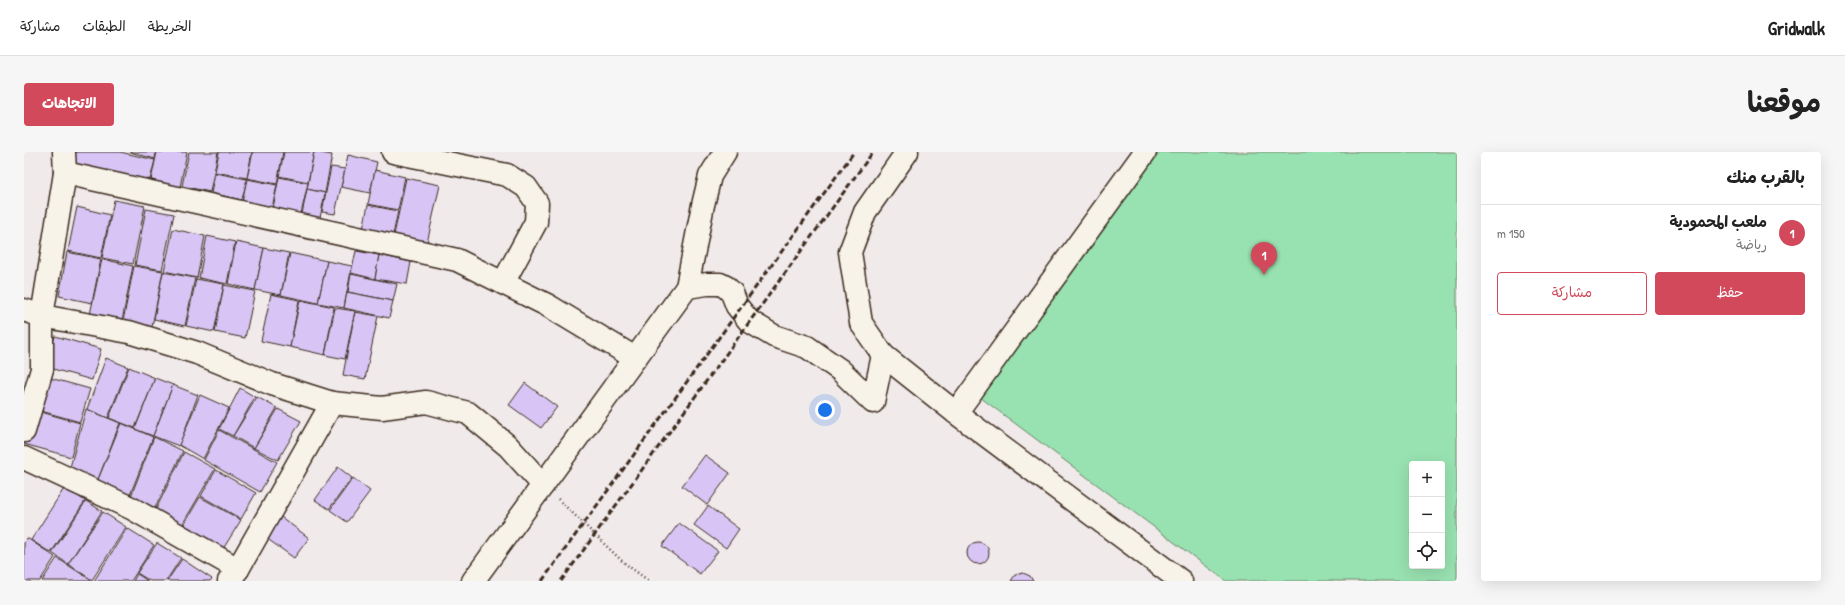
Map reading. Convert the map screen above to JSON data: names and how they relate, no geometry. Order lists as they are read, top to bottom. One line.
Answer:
{"page":{"header":"Gridwalk","nav":["الخريطة","الطبقات","مشاركة"],"title":"موقعنا","buttons":["الاتجاهات",["حفظ","مشاركة"]],"heading":"بالقرب منك","list":[{"mark":"1","name":"ملعب المحمودية","note":"رياضة","value":"150 m"}],"pins":"1","map_buttons":["+","−"]}}
